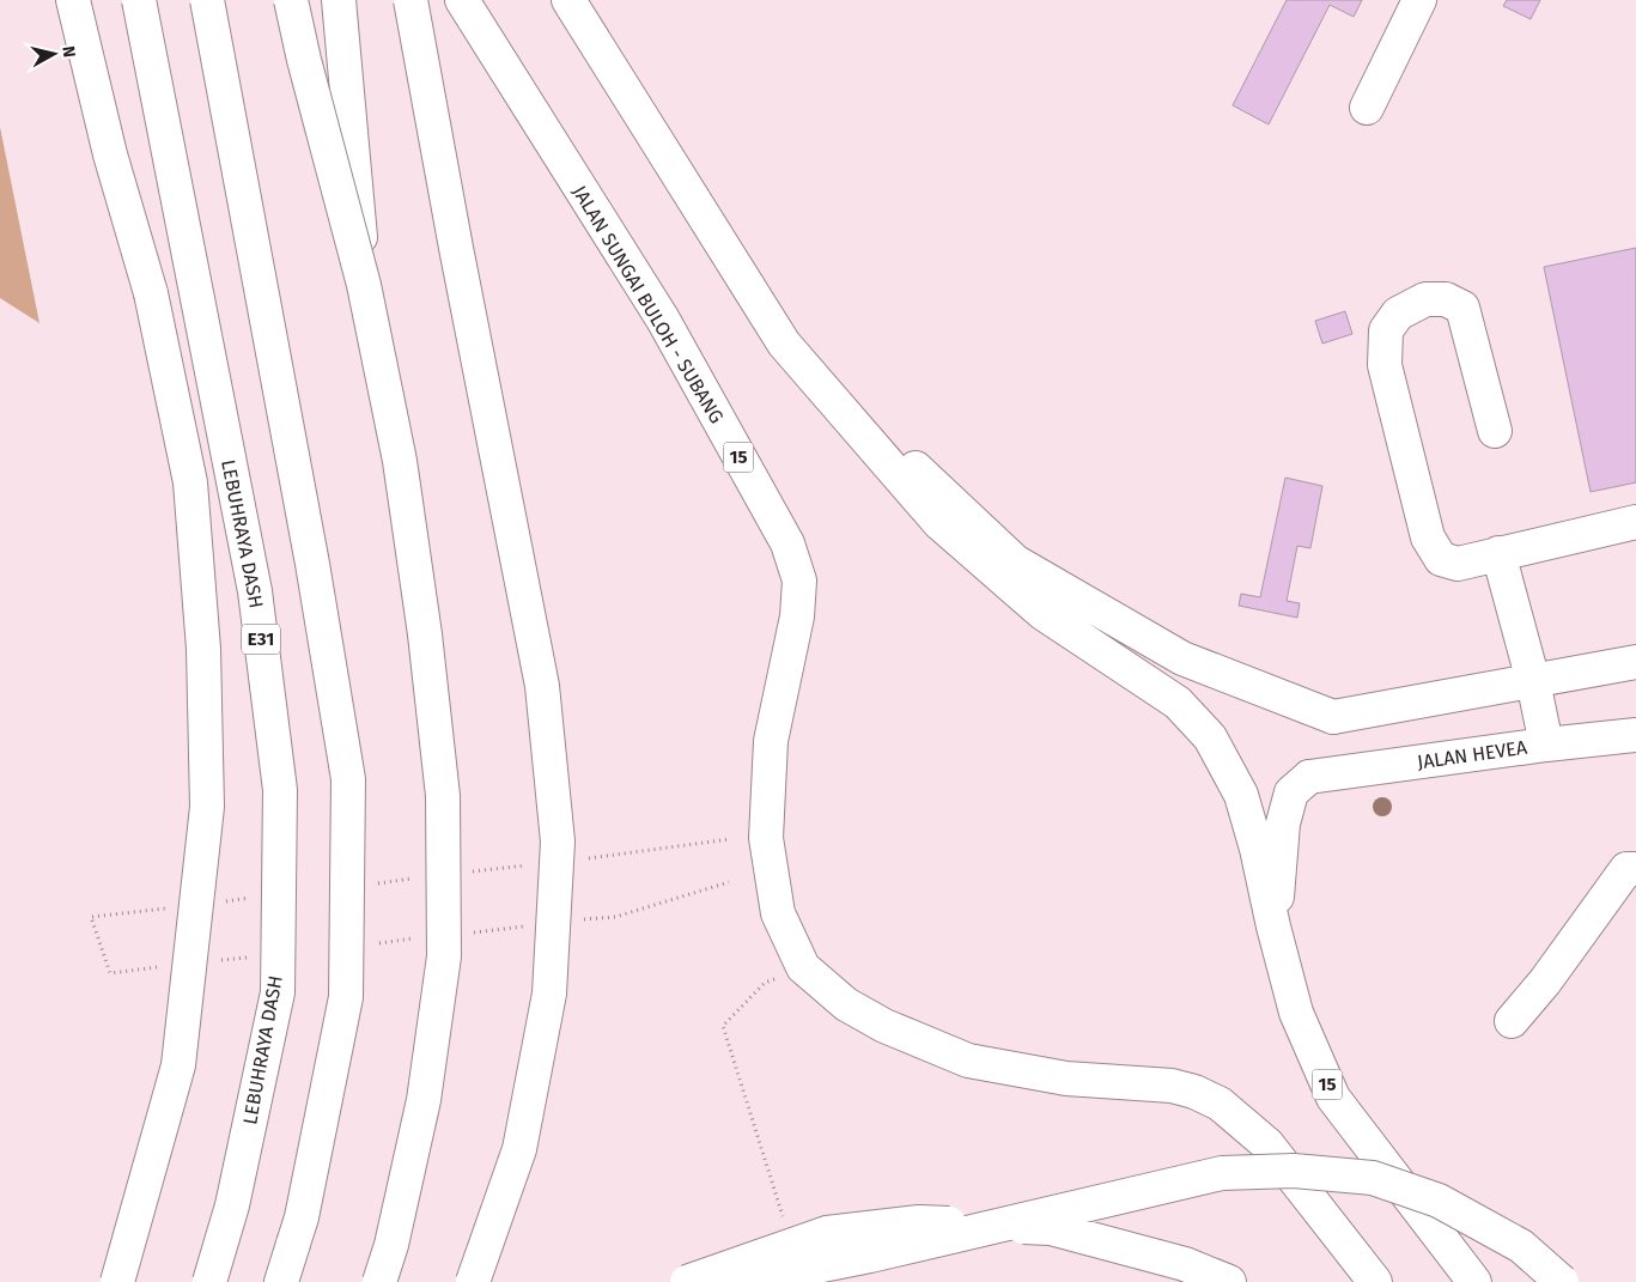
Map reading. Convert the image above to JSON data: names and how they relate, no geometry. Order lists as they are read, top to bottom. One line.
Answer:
{"streets":{"main road":["JALAN SUNGAI BULOH - SUBANG","15","LEBUHRAYA DASH","E31","JALAN HEVEA"]},"crossings":[["15","JALAN HEVEA"]],"north":"right"}
